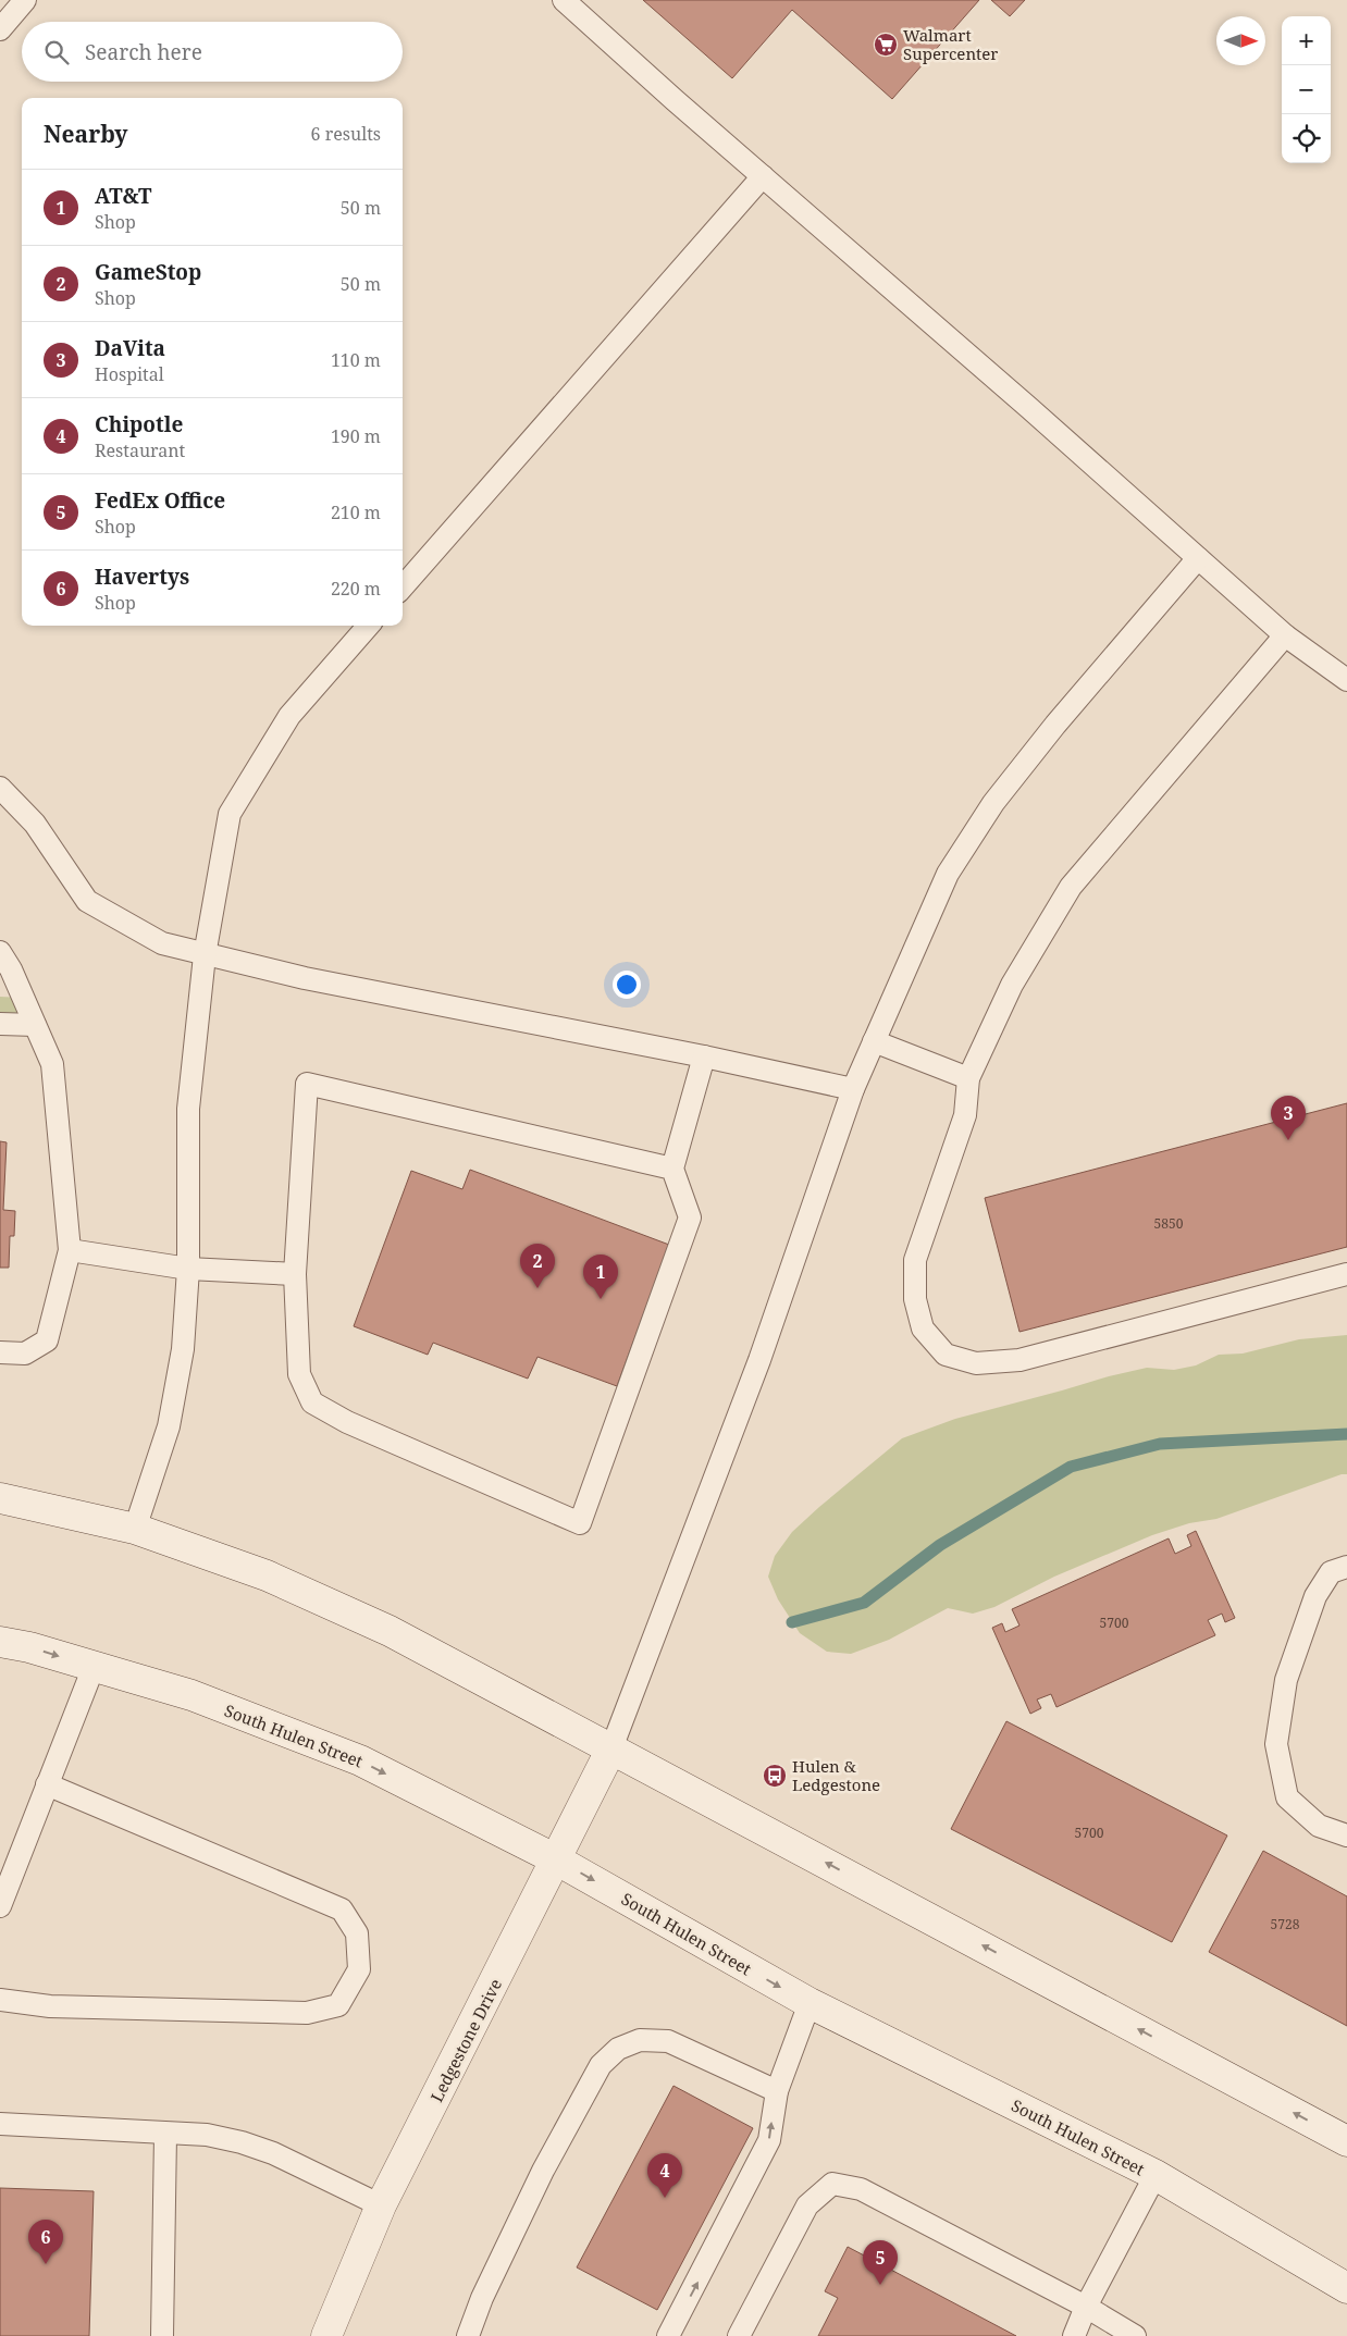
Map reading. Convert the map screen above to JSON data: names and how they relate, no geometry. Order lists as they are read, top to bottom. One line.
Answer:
{"streets":{"main road":["South Hulen Street","Ledgestone Drive"]},"crossings":[["South Hulen Street","Ledgestone Drive"]],"places":{"supermarket":["Walmart Supercenter"],"bus stop":["Hulen & Ledgestone"]},"house_numbers":["5850","5700","5700","5728"],"north":"right","page":{"map_buttons":["+","−"],"search":"Search here","heading":["Nearby","6 results"],"list":[{"mark":"1","name":"AT&T","note":"Shop","value":"50 m"},{"mark":"2","name":"GameStop","note":"Shop","value":"50 m"},{"mark":"3","name":"DaVita","note":"Hospital","value":"110 m"},{"mark":"4","name":"Chipotle","note":"Restaurant","value":"190 m"},{"mark":"5","name":"FedEx Office","note":"Shop","value":"210 m"},{"mark":"6","name":"Havertys","note":"Shop","value":"220 m"}],"pins":["3","2","1","4","6","5"]}}
